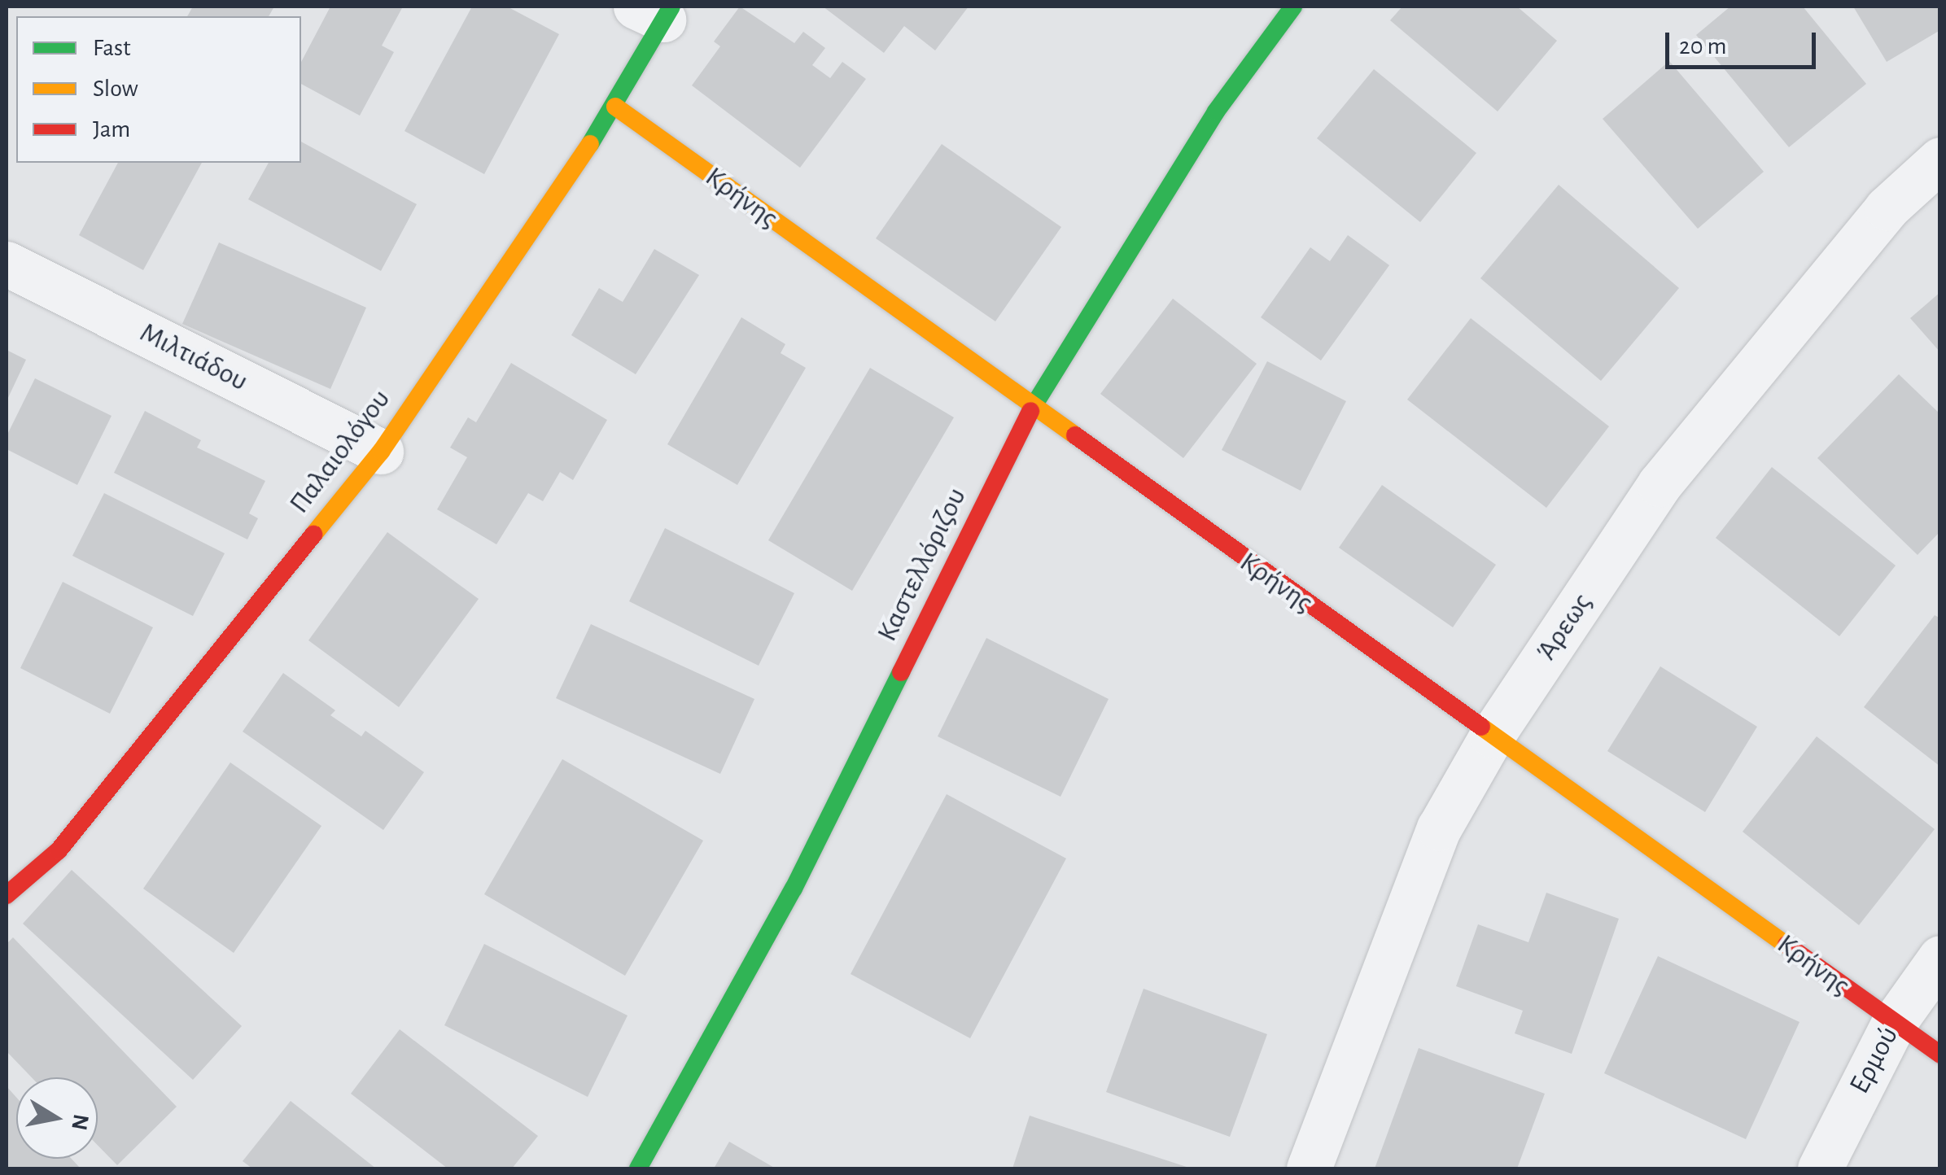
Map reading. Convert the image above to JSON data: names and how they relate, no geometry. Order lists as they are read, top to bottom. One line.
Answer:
{"streets":{"street":["Κρήνης","Μιλτιάδου","Παλαιολόγου","Καστελλόριζου","Άρεως","Ερμού"]},"crossings":[["Κρήνης","Παλαιολόγου"],["Κρήνης","Καστελλόριζου"],["Κρήνης","Άρεως"],["Κρήνης","Ερμού"],["Μιλτιάδου","Παλαιολόγου"]],"legend":["Fast","Slow","Jam"],"scale_bar":"20 m","north":"right"}
